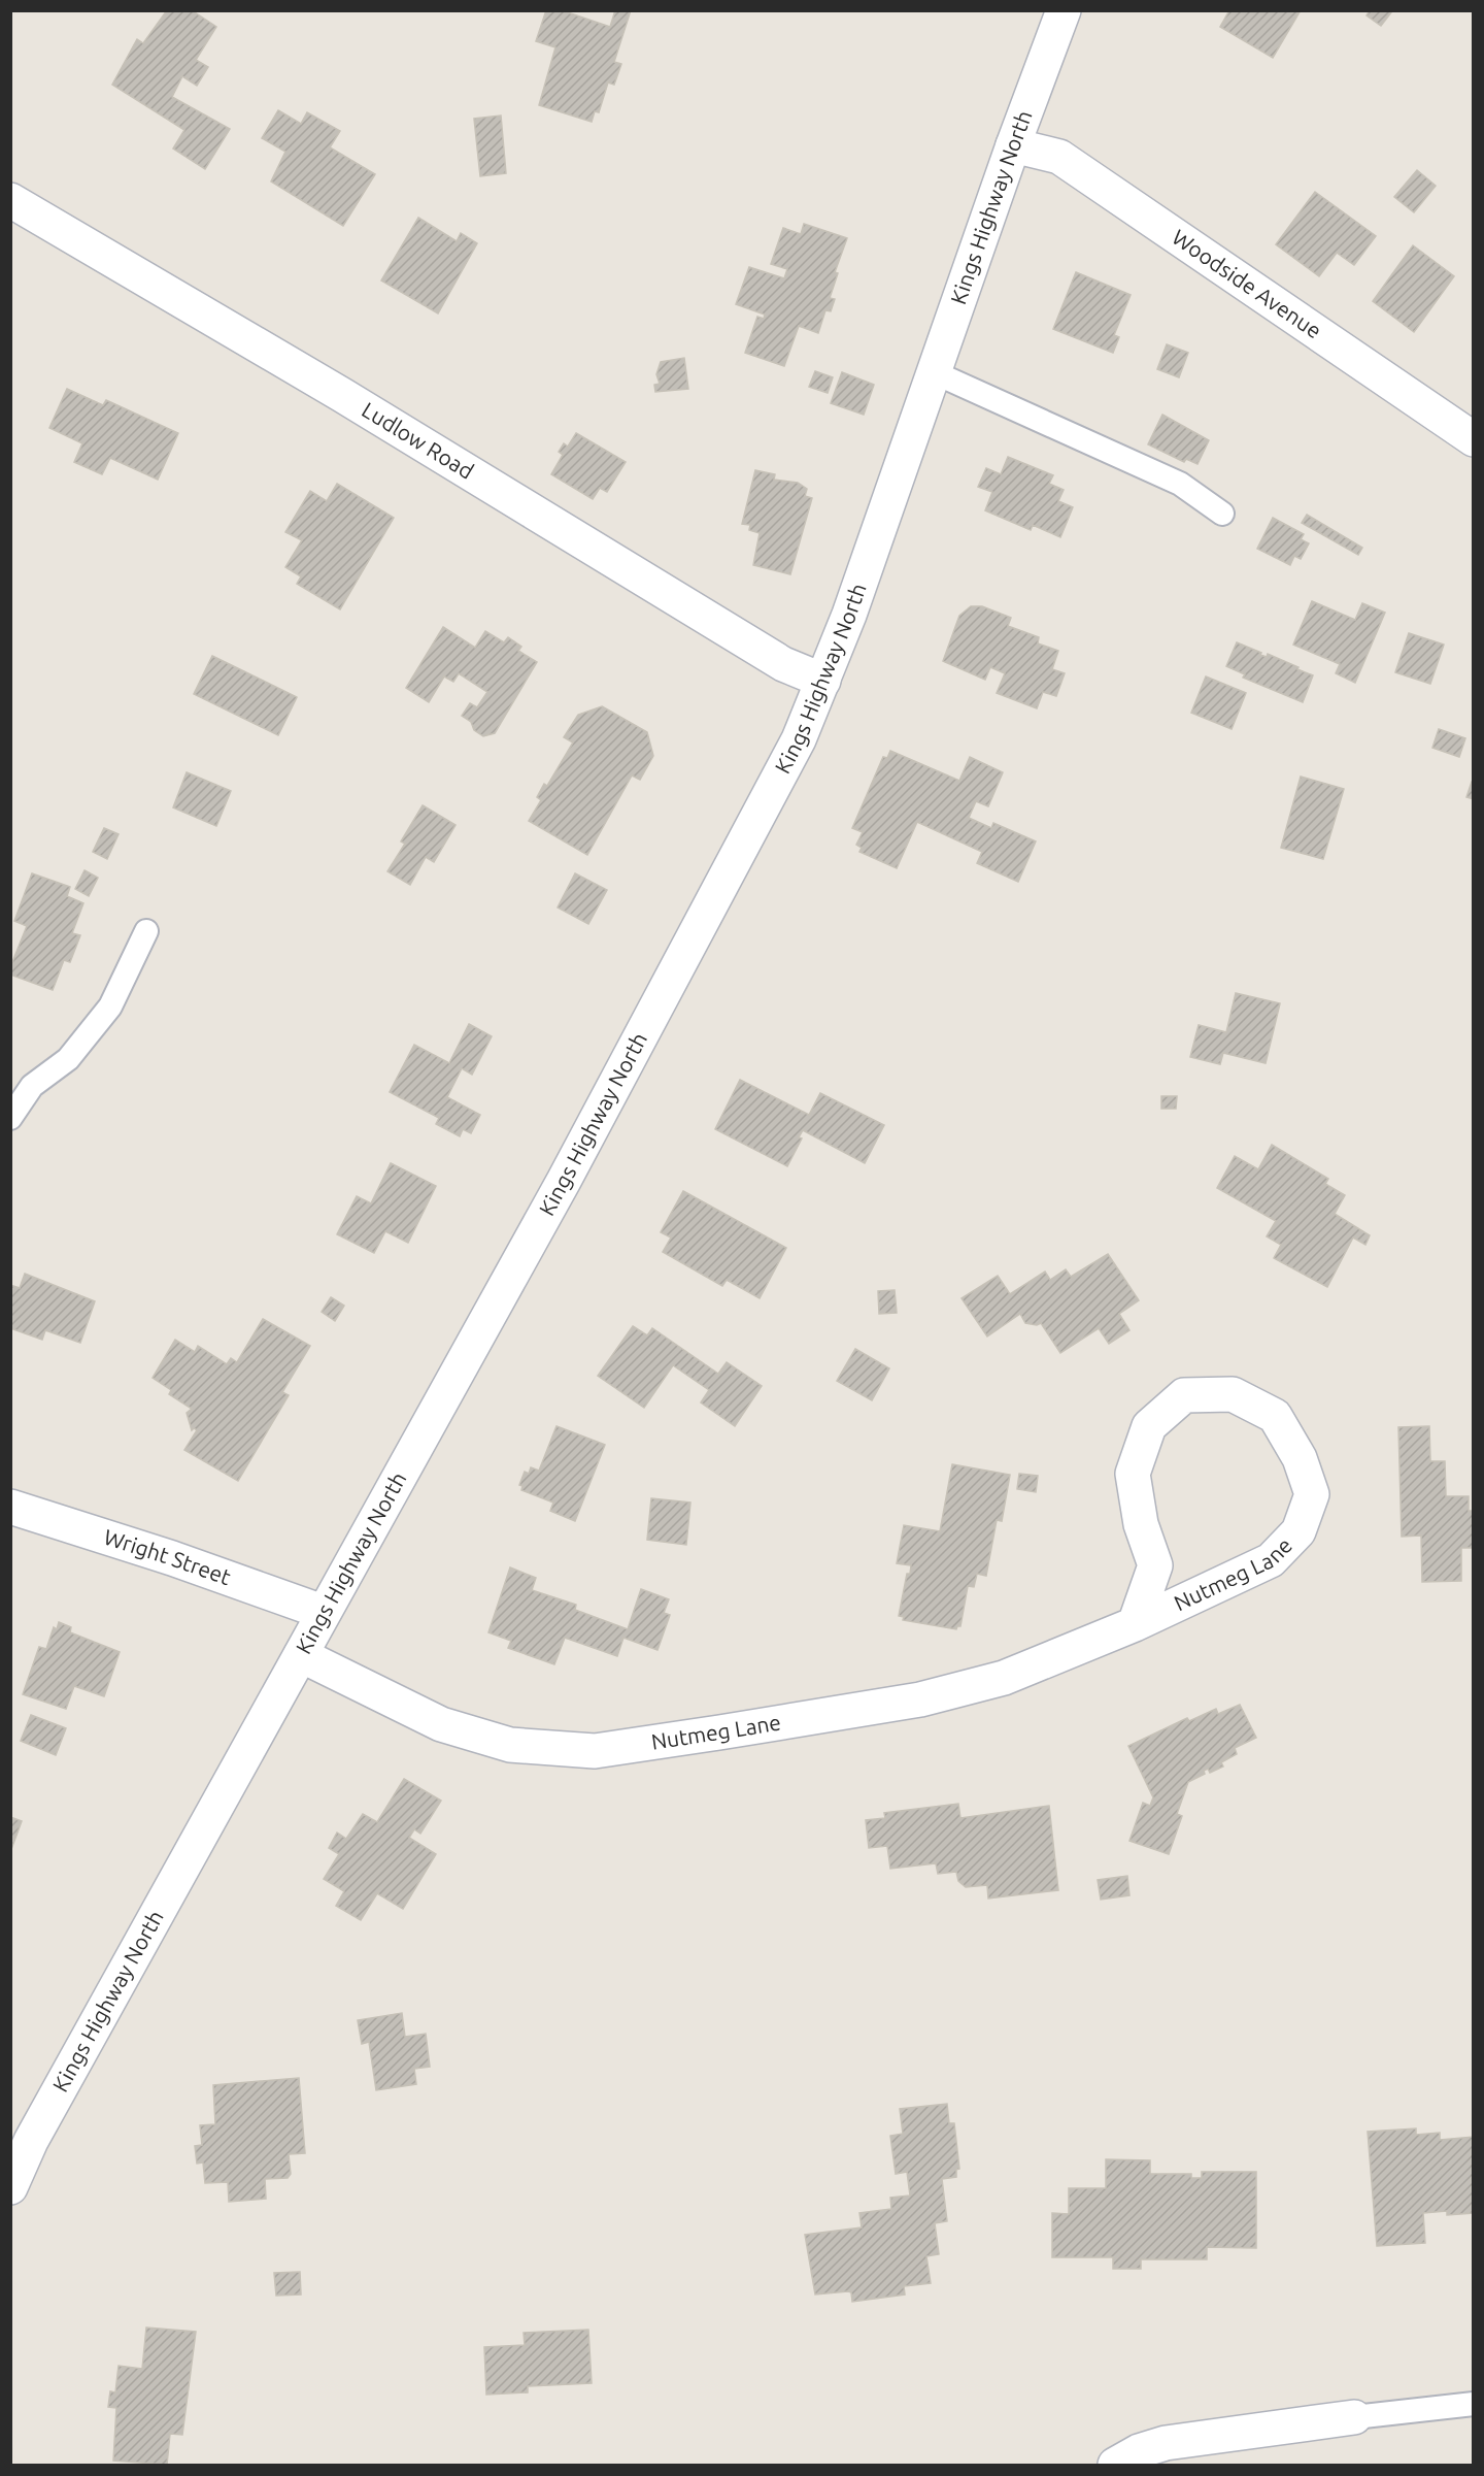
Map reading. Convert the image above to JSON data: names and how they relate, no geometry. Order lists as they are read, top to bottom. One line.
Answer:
{"streets":{"street":["Kings Highway North","Woodside Avenue","Ludlow Road","Wright Street","Nutmeg Lane"]},"crossings":[["Kings Highway North","Woodside Avenue"],["Kings Highway North","Ludlow Road"],["Kings Highway North","Wright Street"],["Kings Highway North","Nutmeg Lane"]]}
